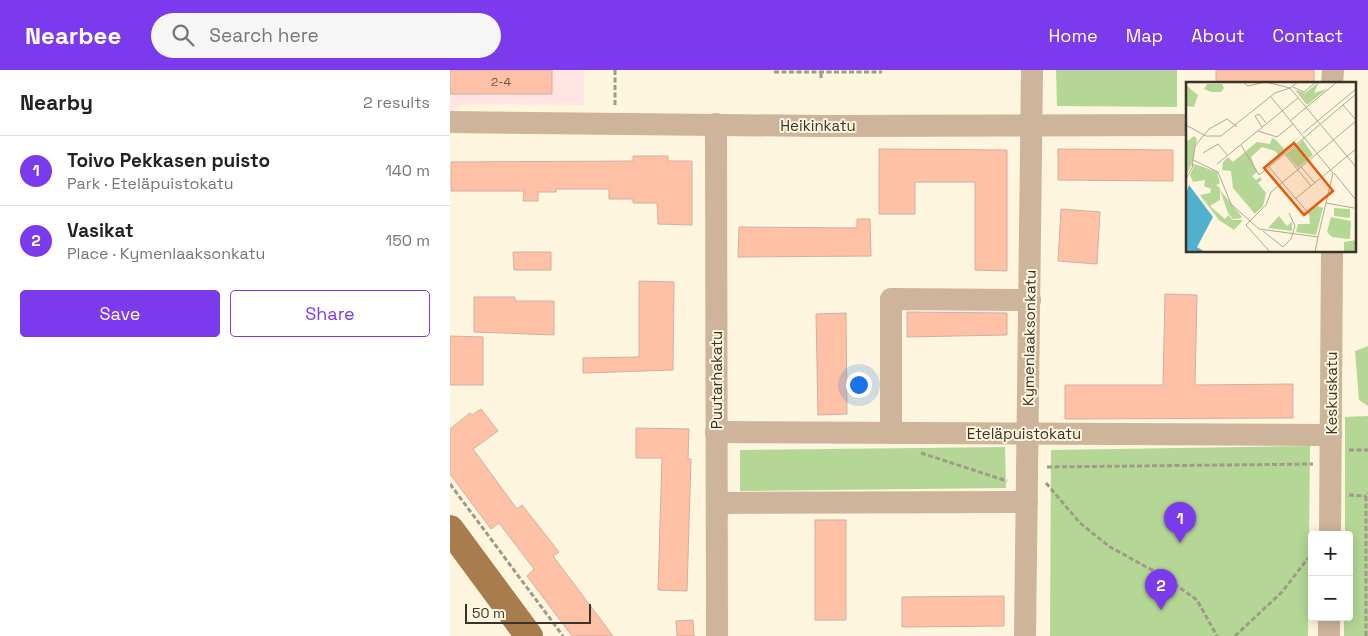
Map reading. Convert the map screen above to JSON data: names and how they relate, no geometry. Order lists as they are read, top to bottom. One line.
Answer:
{"streets":{"street":["Heikinkatu","Kymenlaaksonkatu","Puutarhakatu","Keskuskatu","Eteläpuistokatu"]},"crossings":[["Heikinkatu","Kymenlaaksonkatu"],["Heikinkatu","Puutarhakatu"],["Kymenlaaksonkatu","Eteläpuistokatu"],["Puutarhakatu","Eteläpuistokatu"],["Keskuskatu","Eteläpuistokatu"]],"house_numbers":["2-4"],"scale_bar":"50 m","page":{"header":"Nearbee","search":"Search here","nav":["Home","Map","About","Contact"],"heading":["Nearby","2 results"],"list":[{"mark":"1","name":"Toivo Pekkasen puisto","note":"Park · Eteläpuistokatu","value":"140 m"},{"mark":"2","name":"Vasikat","note":"Place · Kymenlaaksonkatu","value":"150 m"}],"buttons":["Save","Share"],"pins":["1","2"],"map_buttons":["+","−"],"scale":"50 m"}}
